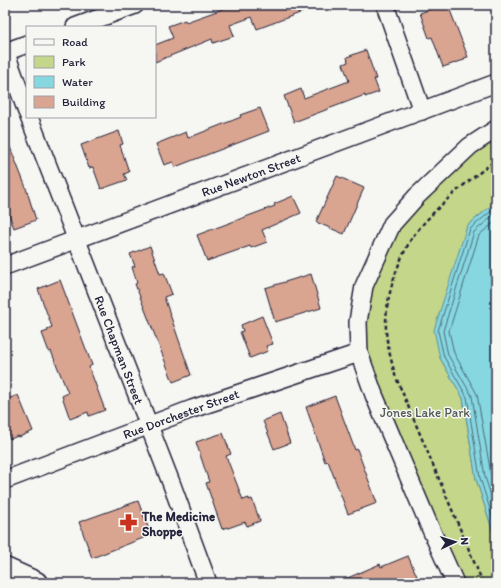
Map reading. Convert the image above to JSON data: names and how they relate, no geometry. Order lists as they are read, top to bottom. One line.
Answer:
{"streets":{"street":["Rue Newton Street","Rue Chapman Street","Rue Dorchester Street"]},"crossings":[["Rue Newton Street","Rue Chapman Street"],["Rue Chapman Street","Rue Dorchester Street"]],"parks":["Jones Lake Park"],"places":{"pharmacy":["The Medicine Shoppe"]},"legend":["Road","Park","Water","Building"],"north":"right"}
